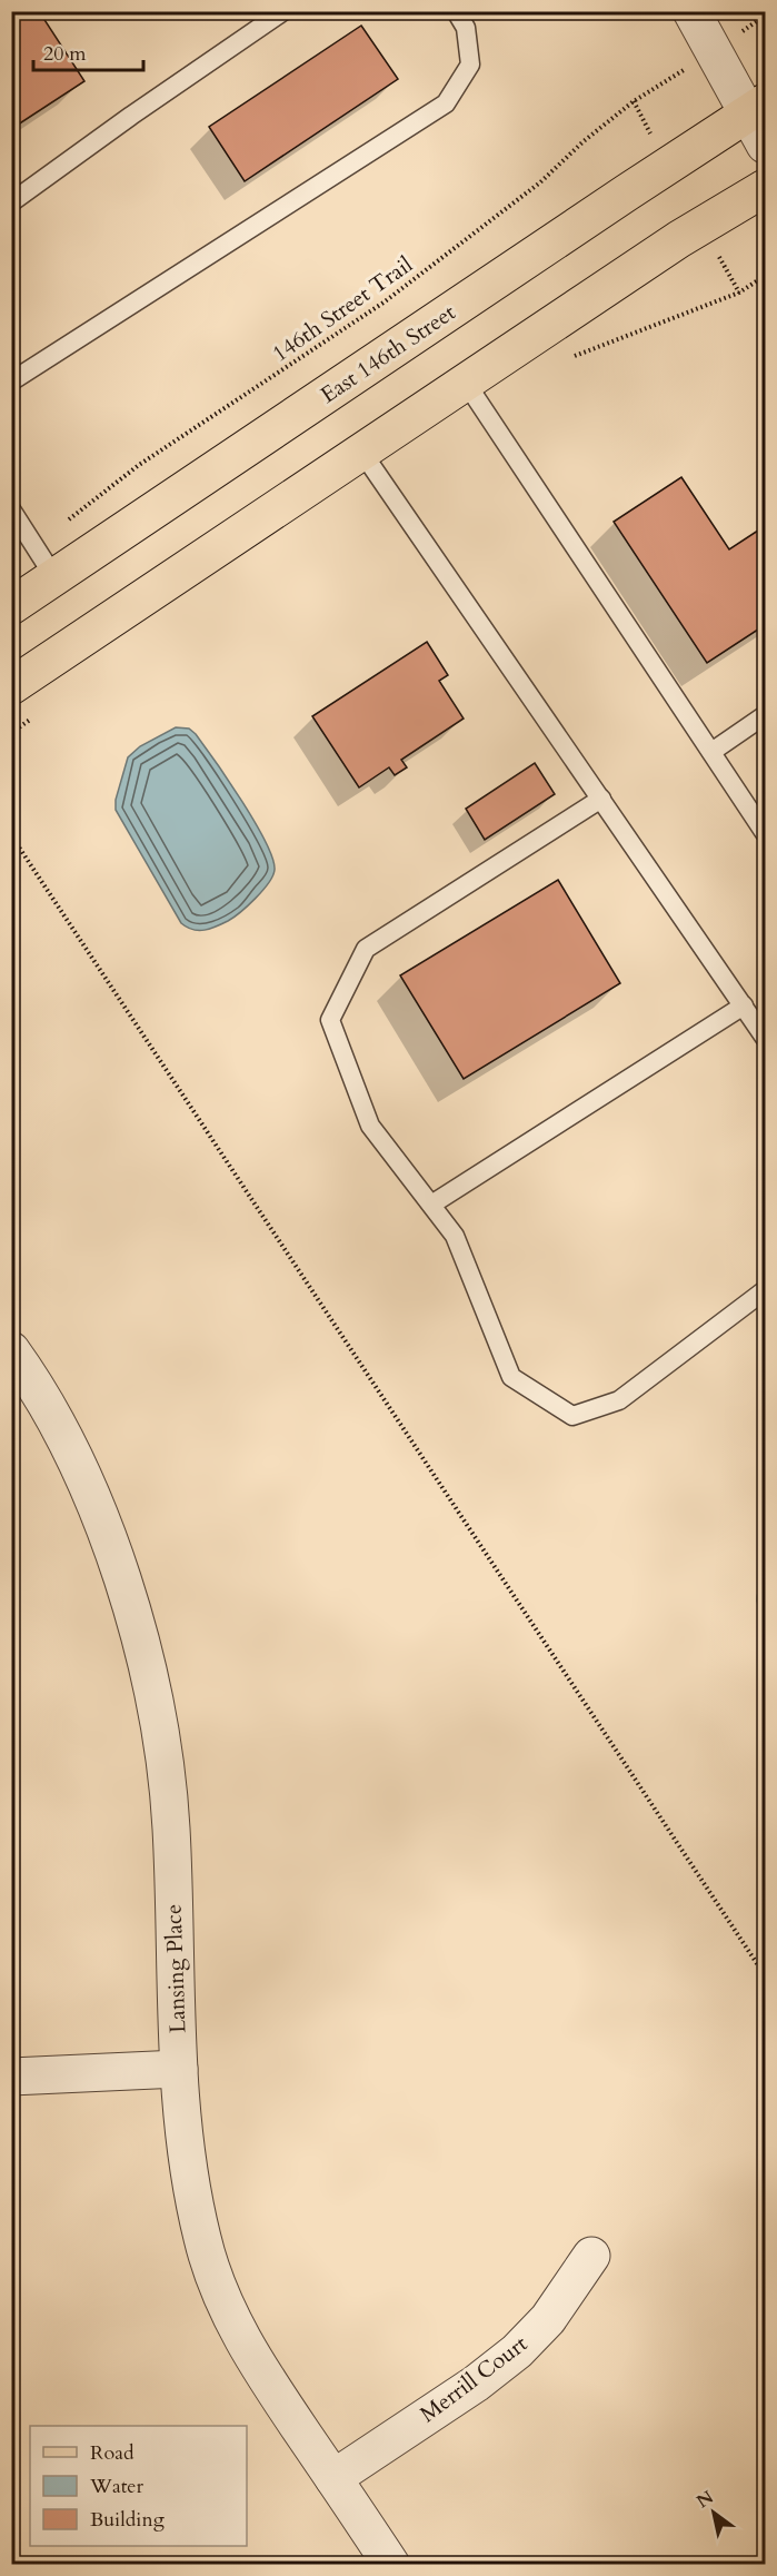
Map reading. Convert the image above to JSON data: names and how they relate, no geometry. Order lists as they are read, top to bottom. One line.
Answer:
{"streets":{"main road":["East 146th Street"],"street":["Lansing Place","Merrill Court"],"path":["146th Street Trail"]},"crossings":[["Lansing Place","Merrill Court"]],"legend":["Road","Water","Building"],"scale_bar":"20 m","north":"top left"}
